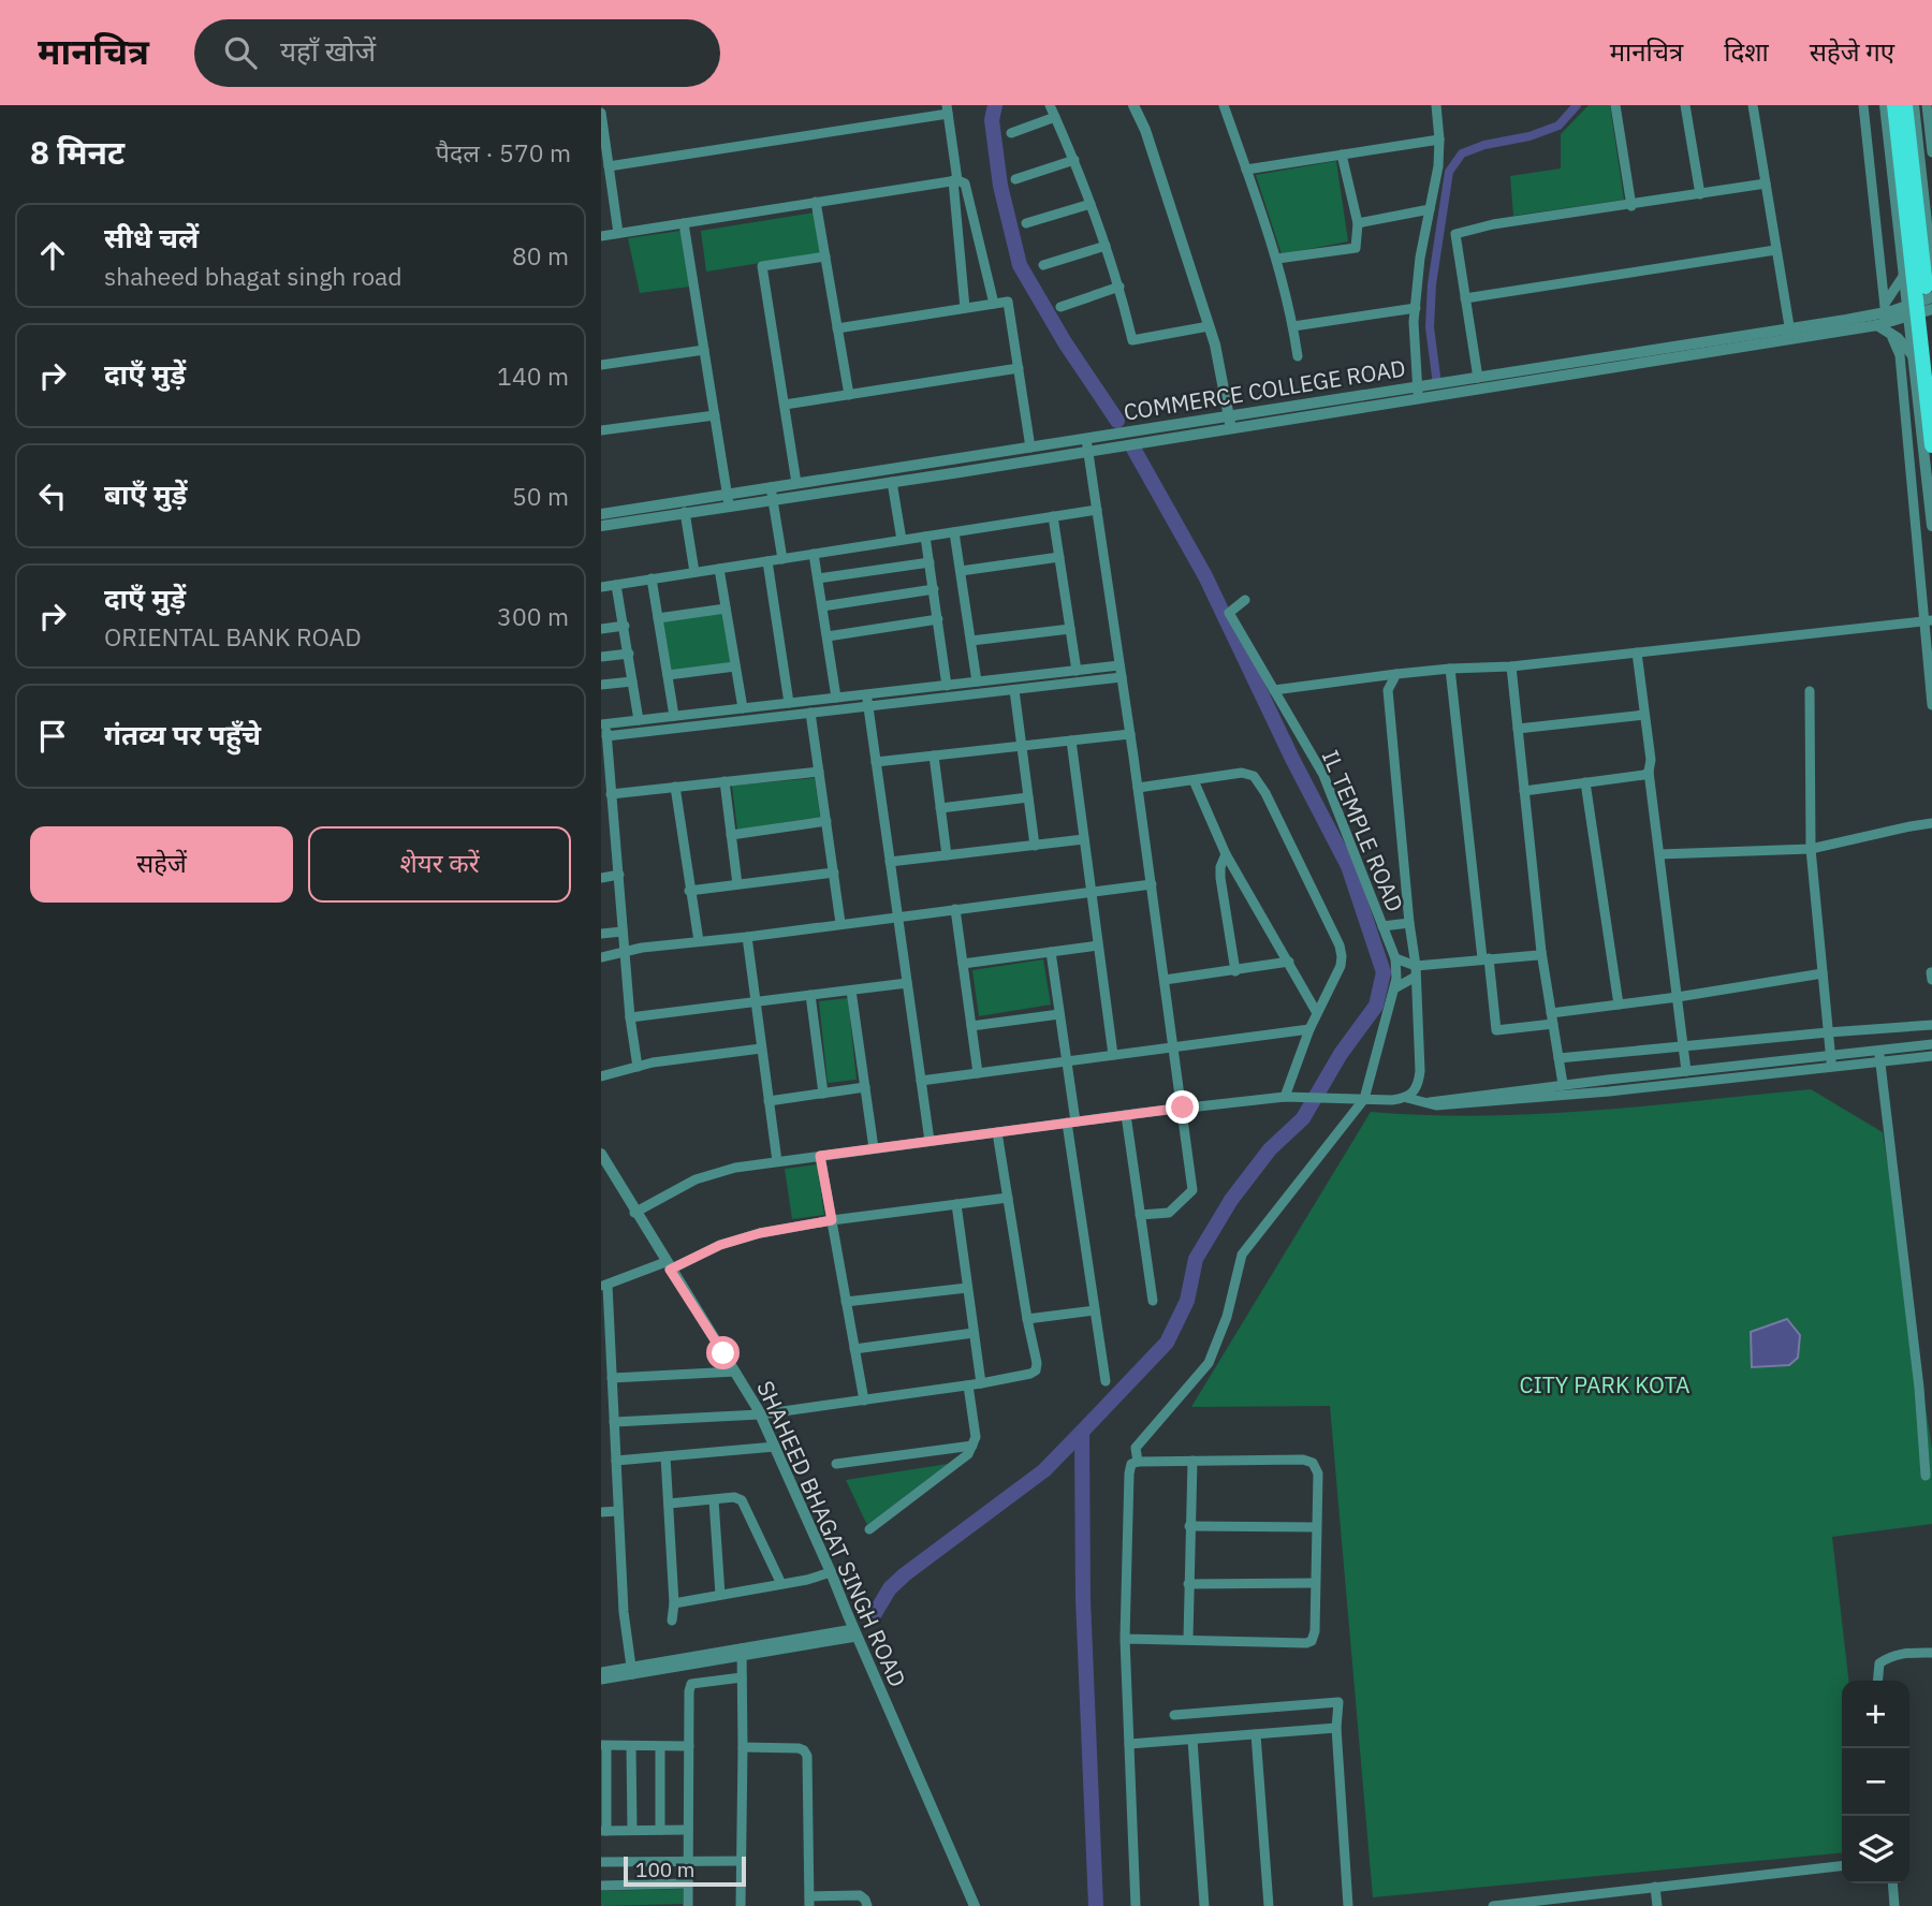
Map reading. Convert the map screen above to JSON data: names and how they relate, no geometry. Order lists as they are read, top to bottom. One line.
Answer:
{"streets":{"street":["COMMERCE COLLEGE ROAD","IL TEMPLE ROAD","SHAHEED BHAGAT SINGH ROAD"]},"parks":["CITY PARK KOTA"],"scale_bar":"100 m","page":{"header":"मानचित्र","search":"यहाँ खोजें","nav":["मानचित्र","दिशा","सहेजे गए"],"heading":["8 मिनट","पैदल · 570 m"],"list":[["सीधे चलें","shaheed bhagat singh road","80 m"],["दाएँ मुड़ें","140 m"],["बाएँ मुड़ें","50 m"],["दाएँ मुड़ें","ORIENTAL BANK ROAD","300 m"],"गंतव्य पर पहुँचे"],"buttons":["सहेजें","शेयर करें"],"map_buttons":["+","−"],"scale":"100 m"}}
